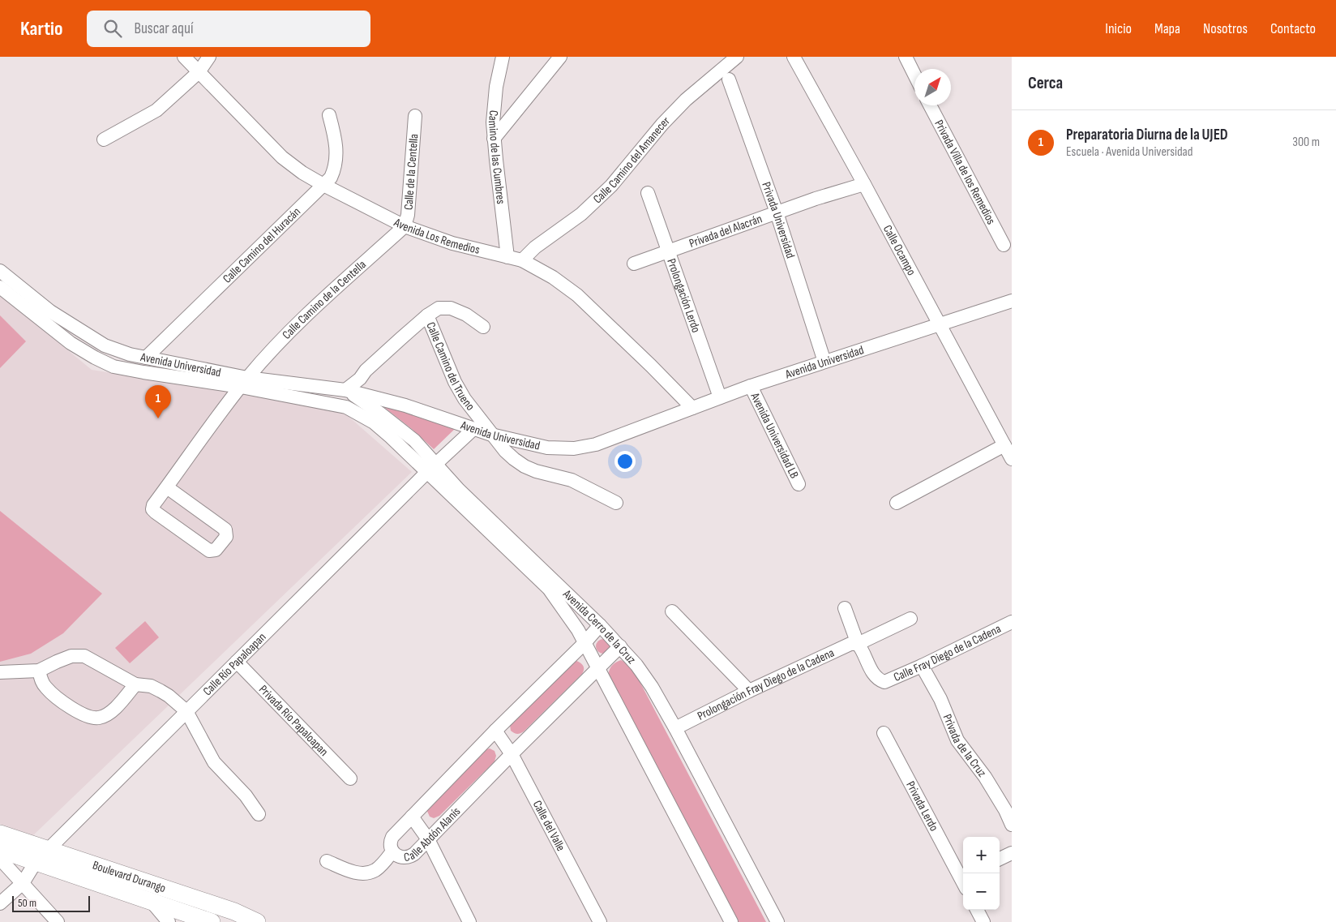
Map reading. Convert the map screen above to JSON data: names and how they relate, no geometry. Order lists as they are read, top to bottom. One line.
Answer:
{"streets":{"main road":["Boulevard Durango"],"street":["Camino de las Cumbres","Calle Camino del Amanecer","Calle de la Centella","Privada Villa de los Remedios","Privada Universidad","Privada del Alacrán","Avenida Los Remedios","Calle Camino del Huracán","Calle Ocampo","Prolongación Lerdo","Calle Camino de la Centella","Avenida Universidad","Calle Camino del Trueno","Avenida Universidad LB","Avenida Cerro de la Cruz","Calle Fray Diego de la Cadena","Calle Río Papaloapan","Prolongación Fray Diego de la Cadena","Privada Río Papaloapan","Privada de la Cruz","Privada Lerdo","Calle del Valle","Calle Abdón Alanís"]},"crossings":[["Camino de las Cumbres","Avenida Los Remedios"],["Calle Camino del Amanecer","Avenida Los Remedios"],["Calle de la Centella","Avenida Los Remedios"],["Calle de la Centella","Calle Camino de la Centella"],["Privada Universidad","Privada del Alacrán"],["Privada Universidad","Avenida Universidad"],["Privada del Alacrán","Calle Ocampo"],["Privada del Alacrán","Prolongación Lerdo"],["Avenida Los Remedios","Calle Camino del Huracán"],["Avenida Los Remedios","Calle Camino de la Centella"],["Avenida Los Remedios","Avenida Universidad"],["Calle Camino del Huracán","Avenida Universidad"],["Calle Ocampo","Avenida Universidad"],["Prolongación Lerdo","Avenida Universidad"],["Calle Camino de la Centella","Avenida Universidad"],["Avenida Universidad","Calle Camino del Trueno"],["Avenida Universidad","Avenida Universidad LB"],["Avenida Universidad","Avenida Cerro de la Cruz"],["Avenida Universidad","Calle Río Papaloapan"],["Calle Camino del Trueno","Avenida Cerro de la Cruz"],["Avenida Cerro de la Cruz","Calle Río Papaloapan"],["Avenida Cerro de la Cruz","Prolongación Fray Diego de la Cadena"],["Avenida Cerro de la Cruz","Calle Abdón Alanís"],["Calle Fray Diego de la Cadena","Prolongación Fray Diego de la Cadena"],["Calle Fray Diego de la Cadena","Privada de la Cruz"],["Calle Río Papaloapan","Privada Río Papaloapan"],["Calle Río Papaloapan","Boulevard Durango"],["Calle del Valle","Calle Abdón Alanís"]],"scale_bar":"50 m","north":"top right","page":{"header":"Kartio","search":"Buscar aquí","nav":["Inicio","Mapa","Nosotros","Contacto"],"heading":"Cerca","list":[{"mark":"1","name":"Preparatoria Diurna de la UJED","note":"Escuela · Avenida Universidad","value":"300 m"}],"pins":"1","map_buttons":["+","−"],"scale":"50 m"}}
